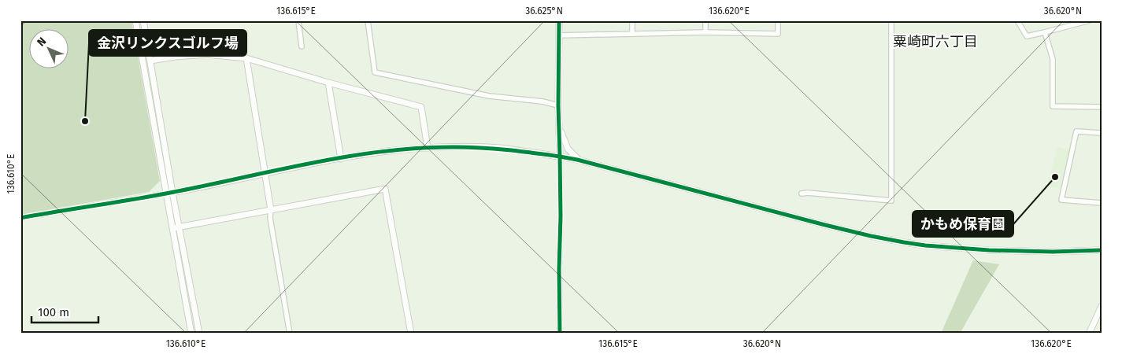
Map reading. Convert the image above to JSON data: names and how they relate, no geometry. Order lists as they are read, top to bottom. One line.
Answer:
{"districts":["粟崎町六丁目"],"places":["金沢リンクスゴルフ場","かもめ保育園"],"scale_bar":"100 m","north":"top left","coordinates":["136.615°E","36.625°N","136.620°E","36.620°N","136.610°E"]}
